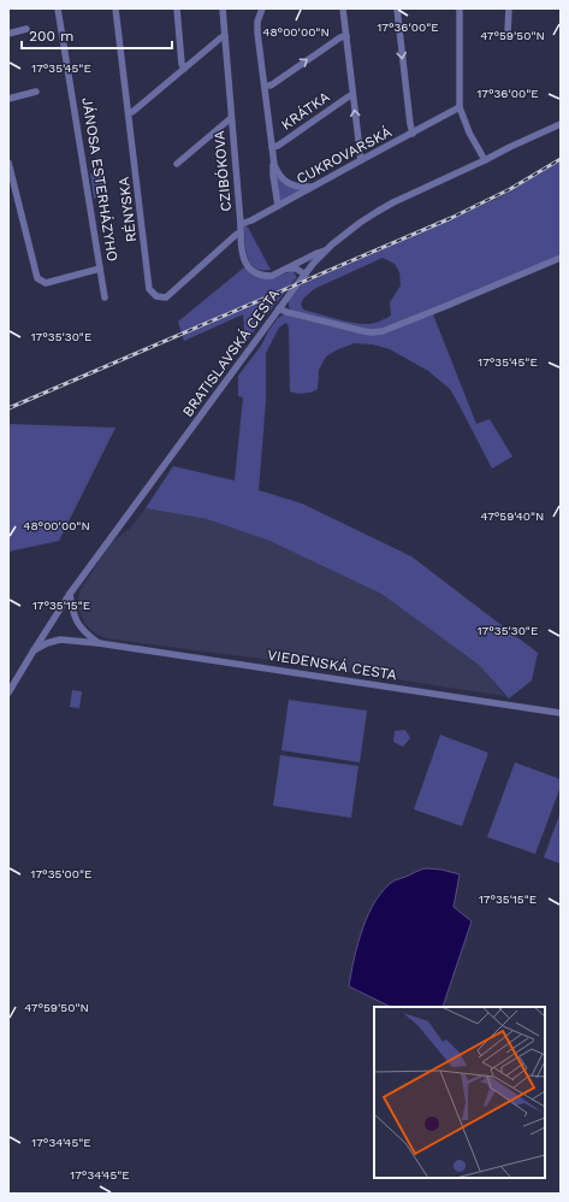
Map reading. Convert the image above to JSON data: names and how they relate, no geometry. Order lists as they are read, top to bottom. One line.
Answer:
{"streets":{"street":["KRÁTKA","CUKROVARSKÁ","CZIBÓKOVA","JÁNOSA ESTERHÁZYHO","RÉNYSKA","BRATISLAVSKÁ CESTA","VIEDENSKÁ CESTA"]},"crossings":[["CUKROVARSKÁ","CZIBÓKOVA"],["CZIBÓKOVA","RÉNYSKA"],["BRATISLAVSKÁ CESTA","VIEDENSKÁ CESTA"]],"scale_bar":"200 m","coordinates":["17°36'00\"E","48°00'00\"N","47°59'50\"N","17°35'45\"E","17°35'30\"E","47°59'40\"N","17°35'15\"E","17°35'00\"E","17°34'45\"E"]}
